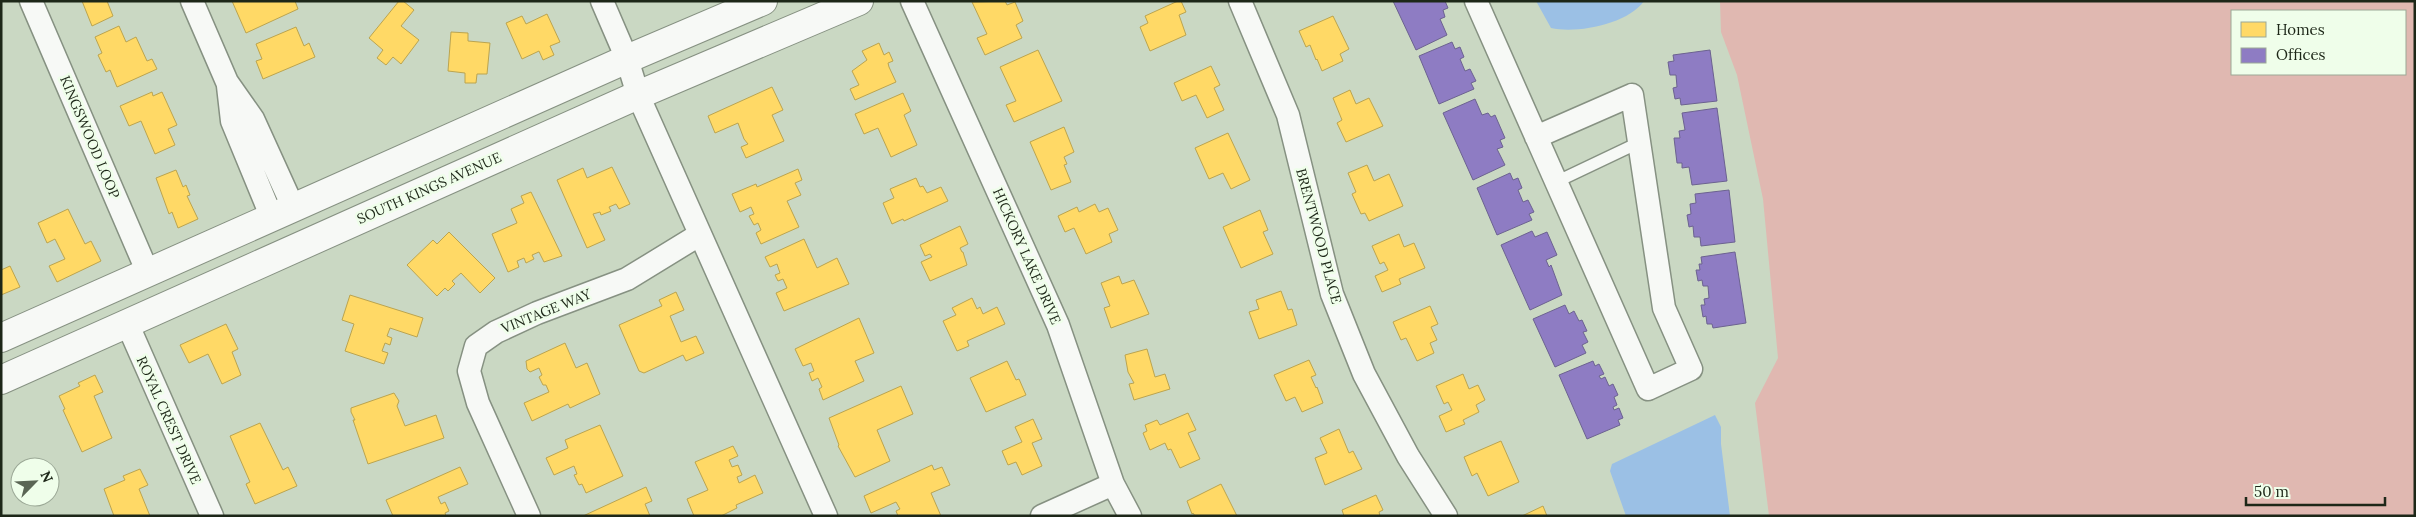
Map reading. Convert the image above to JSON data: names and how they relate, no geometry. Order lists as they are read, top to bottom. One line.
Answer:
{"streets":{"main road":["SOUTH KINGS AVENUE"],"street":["KINGSWOOD LOOP","BRENTWOOD PLACE","HICKORY LAKE DRIVE","VINTAGE WAY","ROYAL CREST DRIVE"]},"crossings":[["SOUTH KINGS AVENUE","ROYAL CREST DRIVE"]],"legend":["Homes","Offices"],"scale_bar":"50 m","north":"top right"}
